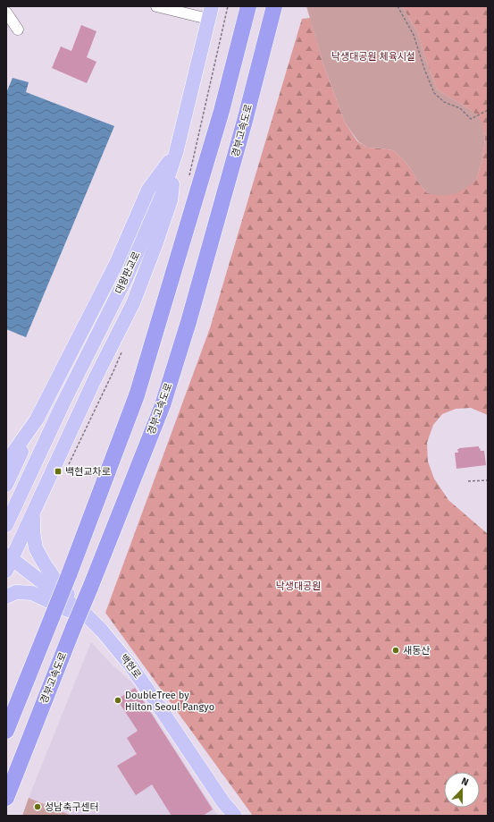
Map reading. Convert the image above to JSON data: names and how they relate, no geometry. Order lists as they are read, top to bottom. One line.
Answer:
{"streets":{"highway":["경부고속도로"],"main road":["대왕판교로","백현로"]},"parks":["낙생대공원 체육시설","낙생대공원"],"places":{"transit":["백현교차로"],"other":["새동산","DoubleTree by Hilton Seoul Pangyo","성남축구센터"]},"north":"top"}
